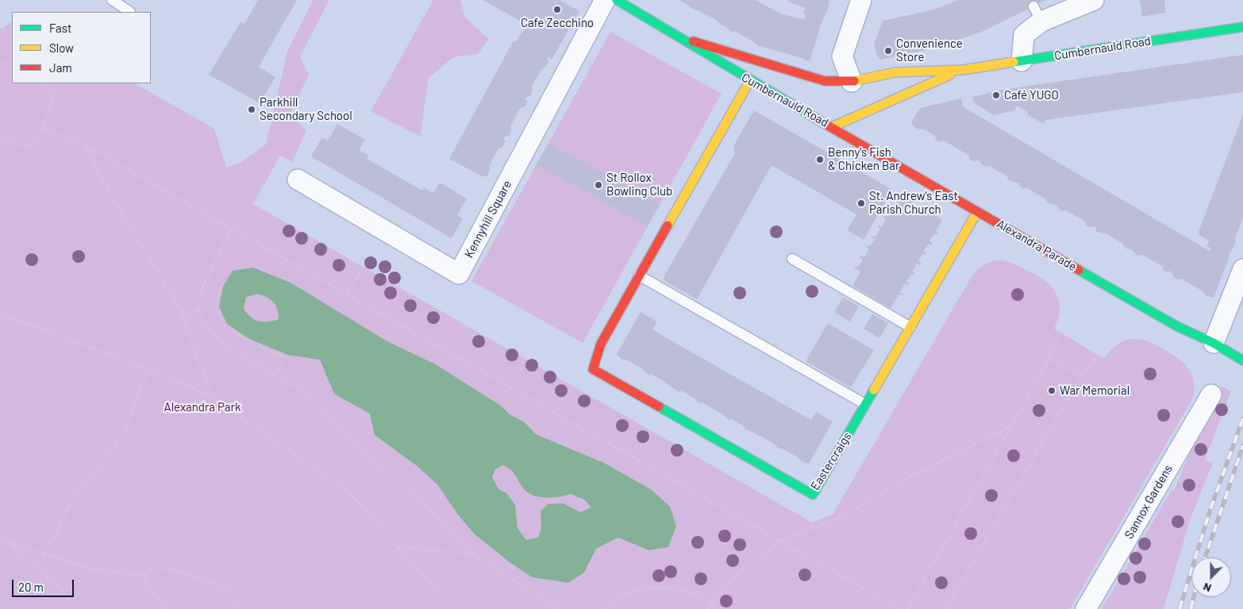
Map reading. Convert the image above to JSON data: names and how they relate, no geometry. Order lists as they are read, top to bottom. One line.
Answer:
{"streets":{"main road":["Cumbernauld Road","Alexandra Parade","Eastercraigs"],"street":["Kennyhill Square","Sannox Gardens"]},"crossings":[["Cumbernauld Road","Alexandra Parade"],["Alexandra Parade","Eastercraigs"]],"parks":["Alexandra Park"],"places":["Cafe Zecchino","Convenience Store","Café YUGO","Parkhill Secondary School","Benny's Fish & Chicken Bar","St Rollox Bowling Club","St. Andrew's East Parish Church","War Memorial"],"legend":["Fast","Slow","Jam"],"scale_bar":"20 m","north":"bottom"}
